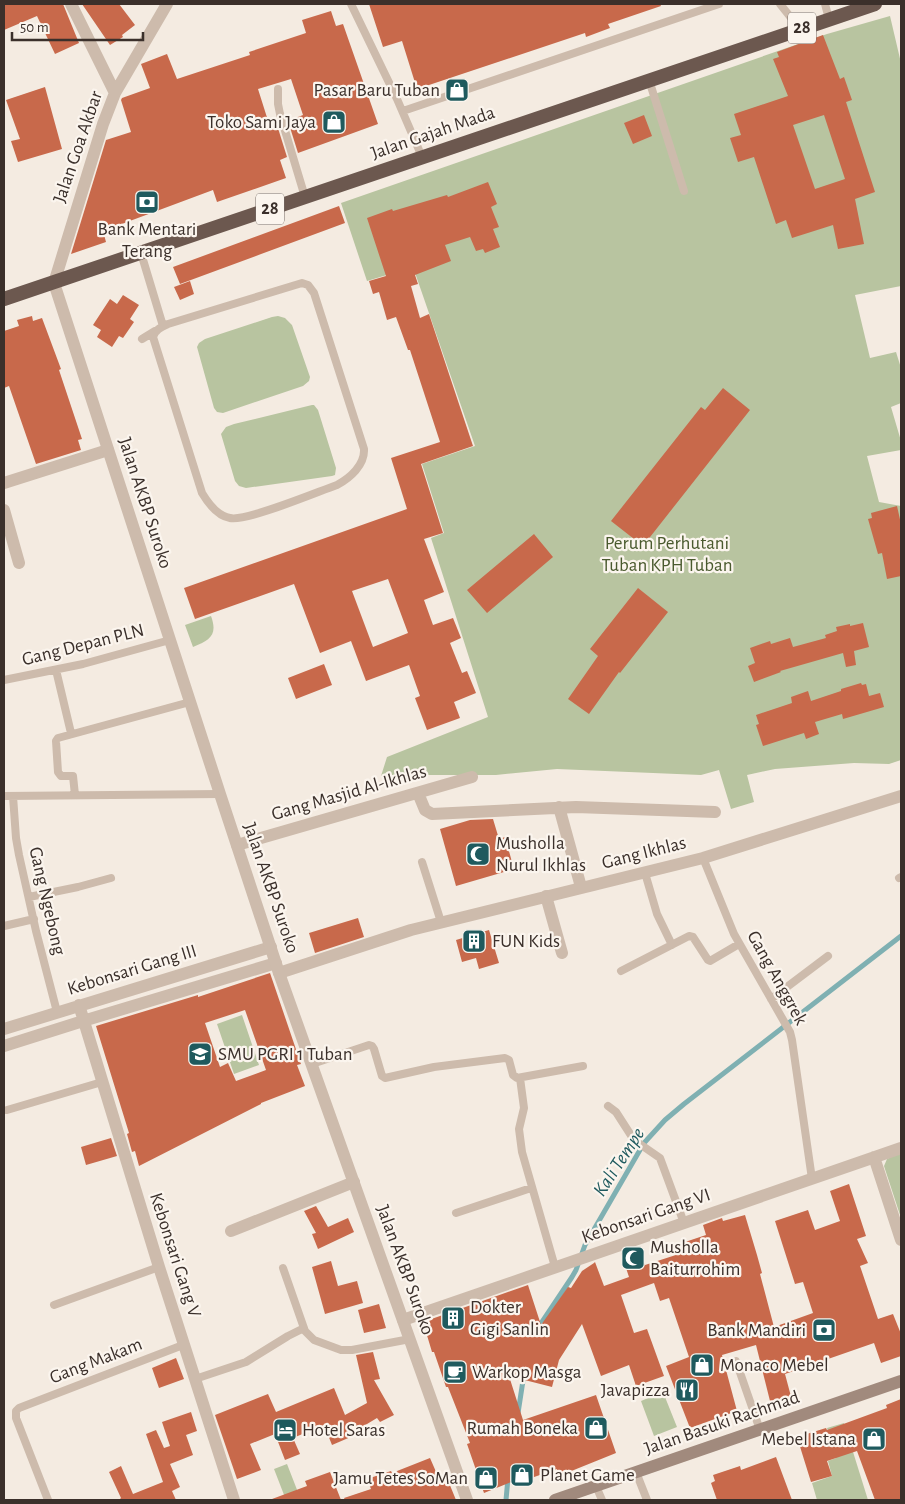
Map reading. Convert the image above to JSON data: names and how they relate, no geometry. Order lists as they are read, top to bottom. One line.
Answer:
{"streets":{"highway":["28","Jalan Gajah Mada"],"main road":["Jalan Basuki Rachmad"],"street":["Jalan Goa Akbar","Jalan AKBP Suroko","Gang Masjid Al-Ikhlas","Gang Ikhlas","Kebonsari Gang III","Kebonsari Gang VI","Kebonsari Gang V"],"lane":["Gang Depan PLN","Gang Ngebong","Gang Anggrek","Gang Makam"]},"crossings":[["Jalan Gajah Mada","Jalan Goa Akbar"],["Jalan Gajah Mada","Jalan AKBP Suroko"],["Jalan Goa Akbar","Jalan AKBP Suroko"],["Jalan AKBP Suroko","Gang Depan PLN"],["Jalan AKBP Suroko","Gang Masjid Al-Ikhlas"],["Jalan AKBP Suroko","Gang Ikhlas"],["Jalan AKBP Suroko","Kebonsari Gang III"],["Jalan AKBP Suroko","Kebonsari Gang VI"],["Gang Ikhlas","Gang Anggrek"],["Gang Ngebong","Kebonsari Gang III"],["Kebonsari Gang III","Kebonsari Gang V"],["Gang Anggrek","Kebonsari Gang VI"],["Kebonsari Gang V","Gang Makam"]],"water":["Kali Tempe"],"parks":["Perum Perhutani Tuban KPH Tuban"],"places":{"shop":["Pasar Baru Tuban","Toko Sami Jaya","Monaco Mebel","Rumah Boneka","Mebel Istana","Planet Game","Jamu Tetes SoMan"],"bank":["Bank Mentari Terang","Bank Mandiri"],"mosque":["Musholla Nurul Ikhlas","Musholla Baiturrohim"],"building":["FUN Kids","Dokter Gigi Sanlin"],"school or university":["SMU PGRI 1 Tuban"],"cafe":["Warkop Masga"],"restaurant":["Javapizza"],"hotel":["Hotel Saras"]},"scale_bar":"50 m"}
